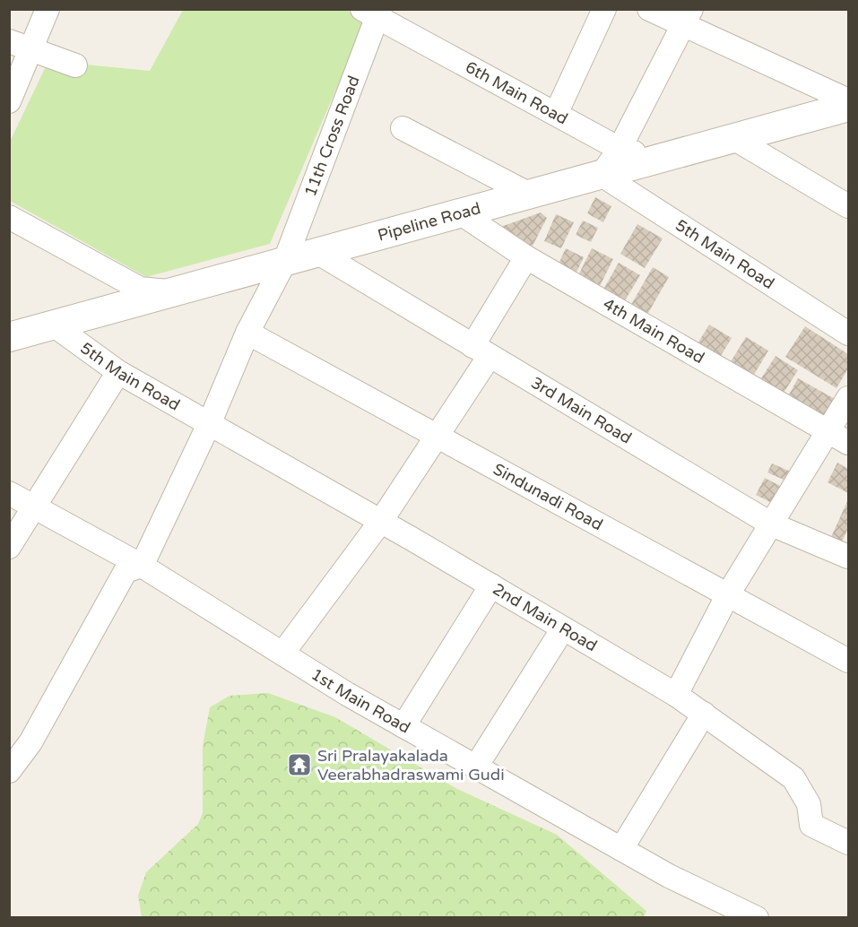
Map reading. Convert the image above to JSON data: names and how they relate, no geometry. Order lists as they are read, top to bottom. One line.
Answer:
{"streets":{"street":["6th Main Road","11th Cross Road","Pipeline Road","5th Main Road","4th Main Road","3rd Main Road","Sindunadi Road","2nd Main Road","1st Main Road"]},"crossings":[["6th Main Road","11th Cross Road"],["6th Main Road","Pipeline Road"],["11th Cross Road","Pipeline Road"],["11th Cross Road","5th Main Road"],["11th Cross Road","Sindunadi Road"],["11th Cross Road","2nd Main Road"],["11th Cross Road","1st Main Road"],["Pipeline Road","5th Main Road"],["Pipeline Road","4th Main Road"],["Pipeline Road","3rd Main Road"],["5th Main Road","2nd Main Road"]],"places":{"temple":["Sri Pralayakalada Veerabhadraswami Gudi"]}}
